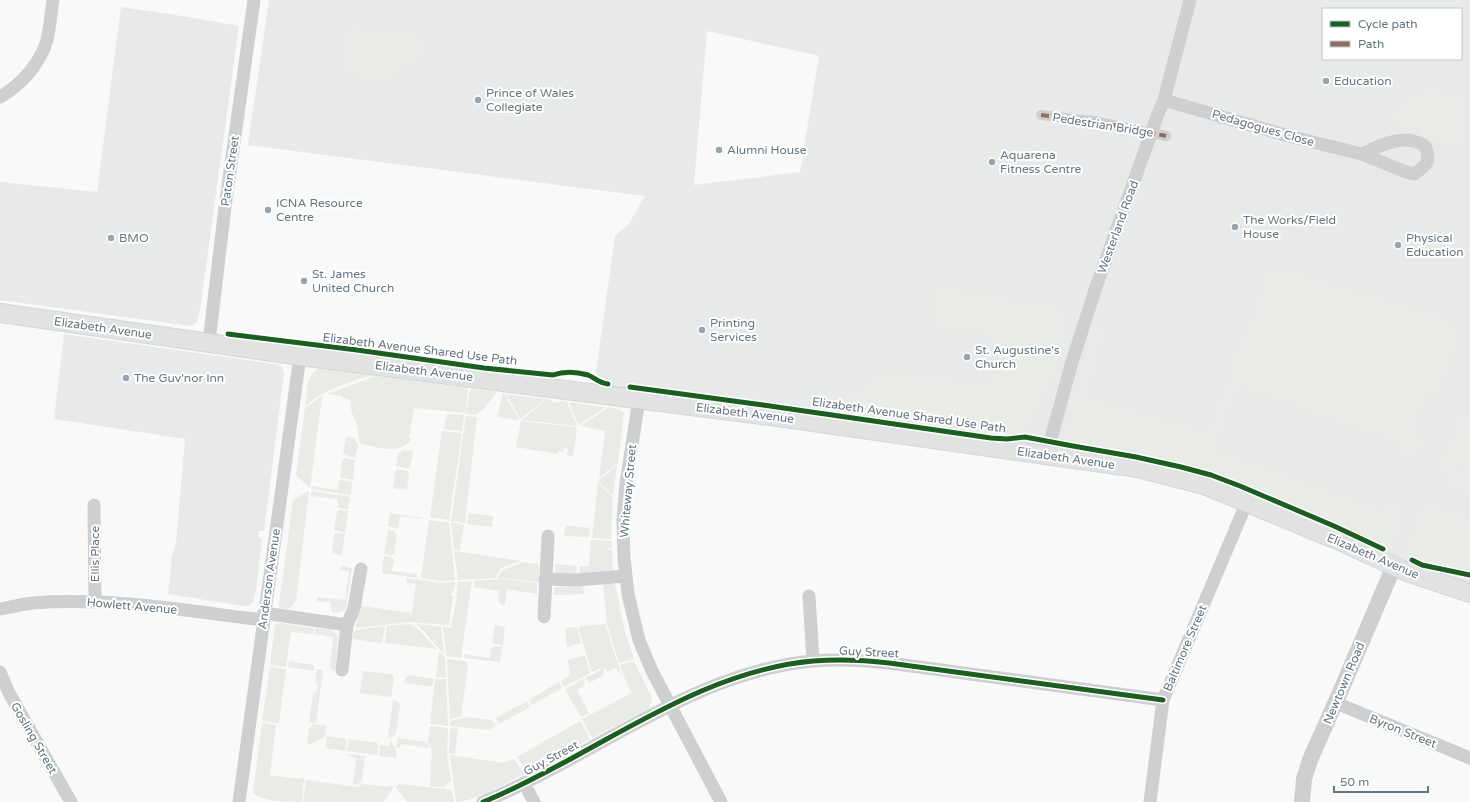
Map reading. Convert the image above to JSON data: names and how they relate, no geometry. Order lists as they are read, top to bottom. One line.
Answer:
{"streets":{"main road":["Elizabeth Avenue"],"street":["Pedestrian Bridge","Pedagogues Close","Paton Street","Westerland Road","Whiteway Street","Ellis Place","Anderson Avenue","Howlett Avenue","Baltimore Street","Guy Street","Newtown Road","Byron Street","Gosling Street"],"cycle path":["Elizabeth Avenue Shared Use Path"]},"crossings":[["Pedagogues Close","Westerland Road"],["Paton Street","Elizabeth Avenue"],["Westerland Road","Elizabeth Avenue"],["Elizabeth Avenue","Whiteway Street"],["Elizabeth Avenue","Anderson Avenue"],["Elizabeth Avenue","Baltimore Street"],["Elizabeth Avenue","Newtown Road"],["Whiteway Street","Guy Street"],["Ellis Place","Howlett Avenue"],["Anderson Avenue","Howlett Avenue"],["Baltimore Street","Guy Street"],["Newtown Road","Byron Street"]],"places":["Education","Prince of Wales Collegiate","Alumni House","Aquarena Fitness Centre","ICNA Resource Centre","The Works/Field House","BMO","Physical Education","St. James United Church","Printing Services","St. Augustine's Church","The Guv'nor Inn"],"legend":["Cycle path","Path"],"scale_bar":"50 m"}
